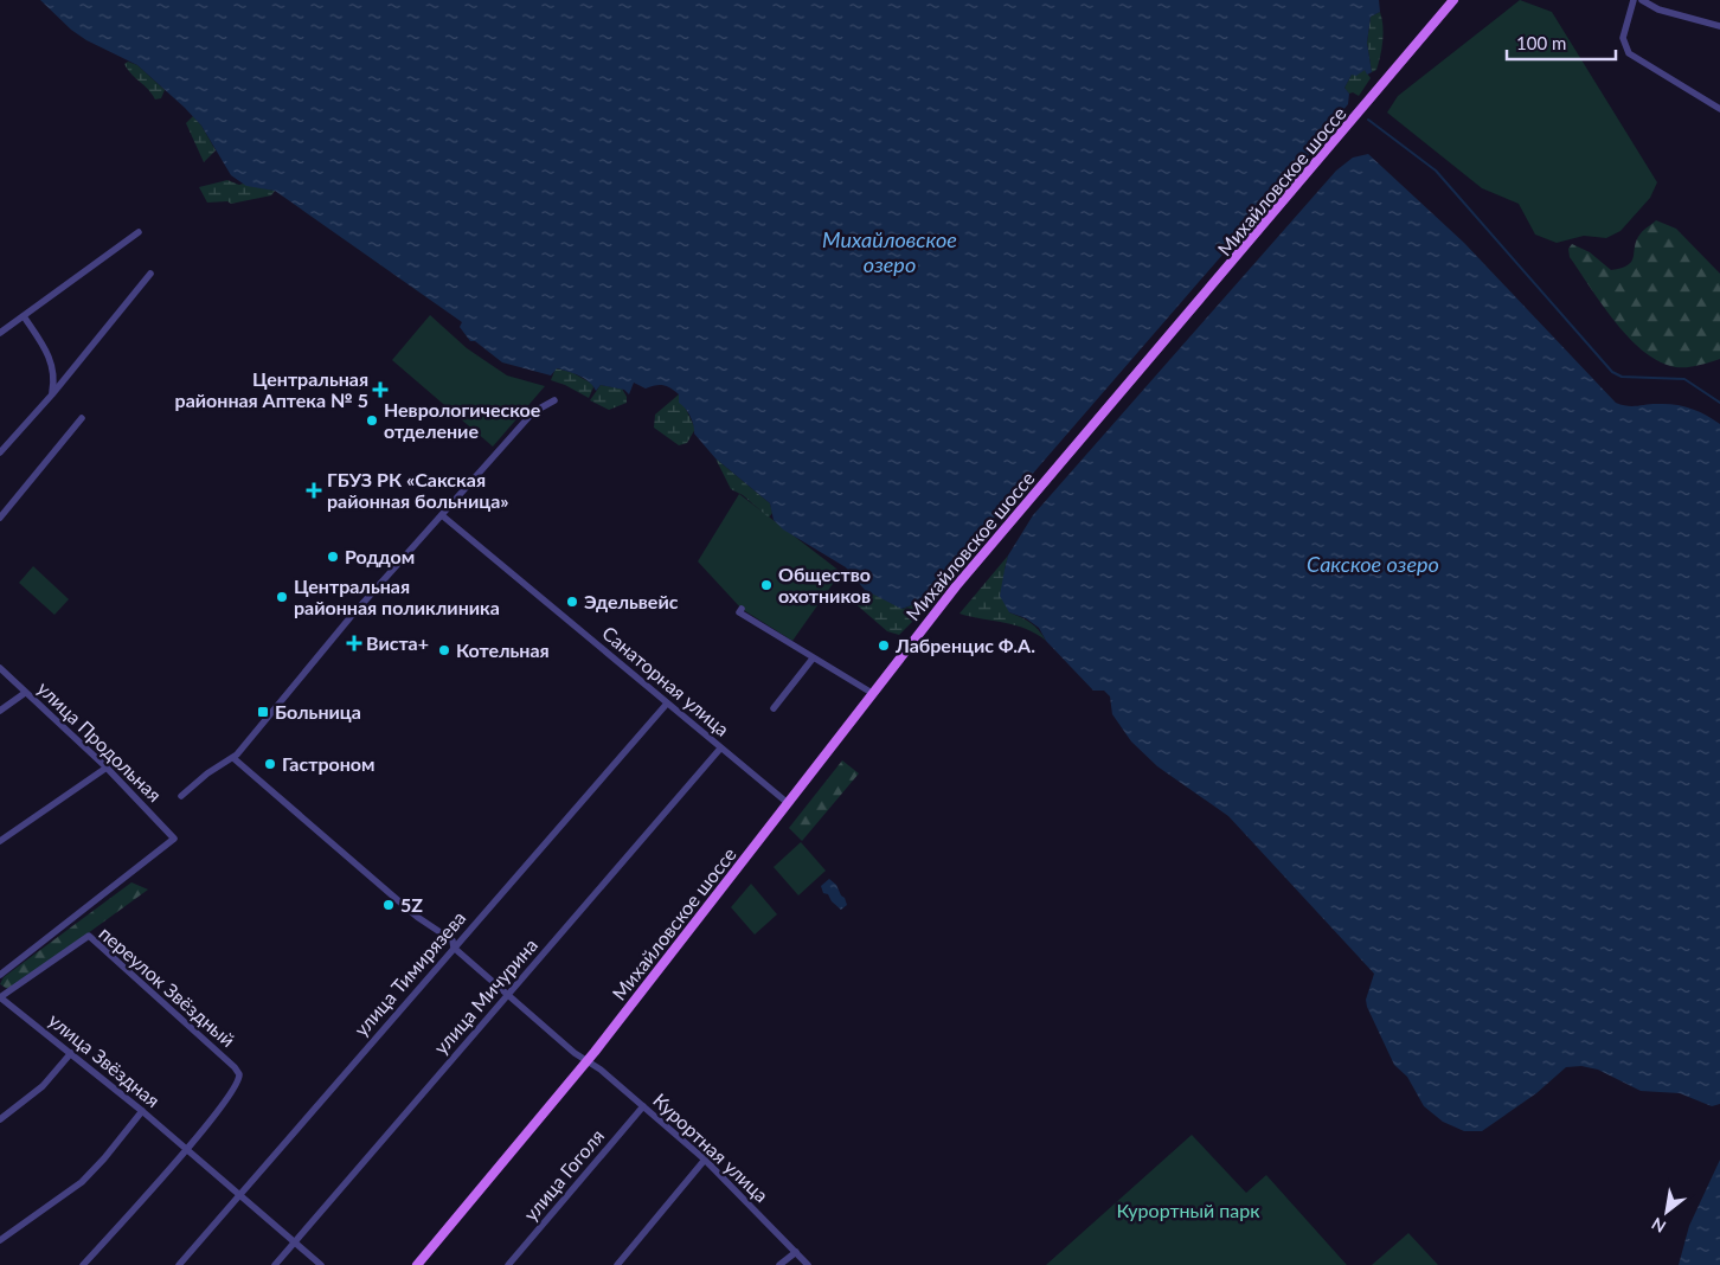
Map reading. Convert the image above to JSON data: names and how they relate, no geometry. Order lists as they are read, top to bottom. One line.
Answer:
{"streets":{"main road":["Михайловское шоссе"],"street":["Санаторная улица","улица Продольная","улица Тимирязева","переулок Звёздный","улица Мичурина","улица Звёздная","Курортная улица","улица Гоголя"]},"crossings":[["Михайловское шоссе","Санаторная улица"],["Михайловское шоссе","Курортная улица"],["Санаторная улица","улица Тимирязева"],["Санаторная улица","улица Мичурина"],["улица Тимирязева","улица Звёздная"],["улица Тимирязева","Курортная улица"],["переулок Звёздный","улица Звёздная"],["улица Мичурина","улица Звёздная"],["улица Мичурина","Курортная улица"],["Курортная улица","улица Гоголя"]],"water":["Михайловское озеро","Сакское озеро"],"parks":["Курортный парк"],"places":{"health":["Центральная районная Аптека № 5","ГБУЗ РК «Сакская районная больница»","Виста+"],"other":["Неврологическое отделение","Роддом","Общество охотников","Центральная районная поликлиника","Эдельвейс","Лабренцис Ф.А.","Котельная","Гастроном","5Z"],"transit":["Больница"]},"scale_bar":"100 m","north":"bottom left"}
